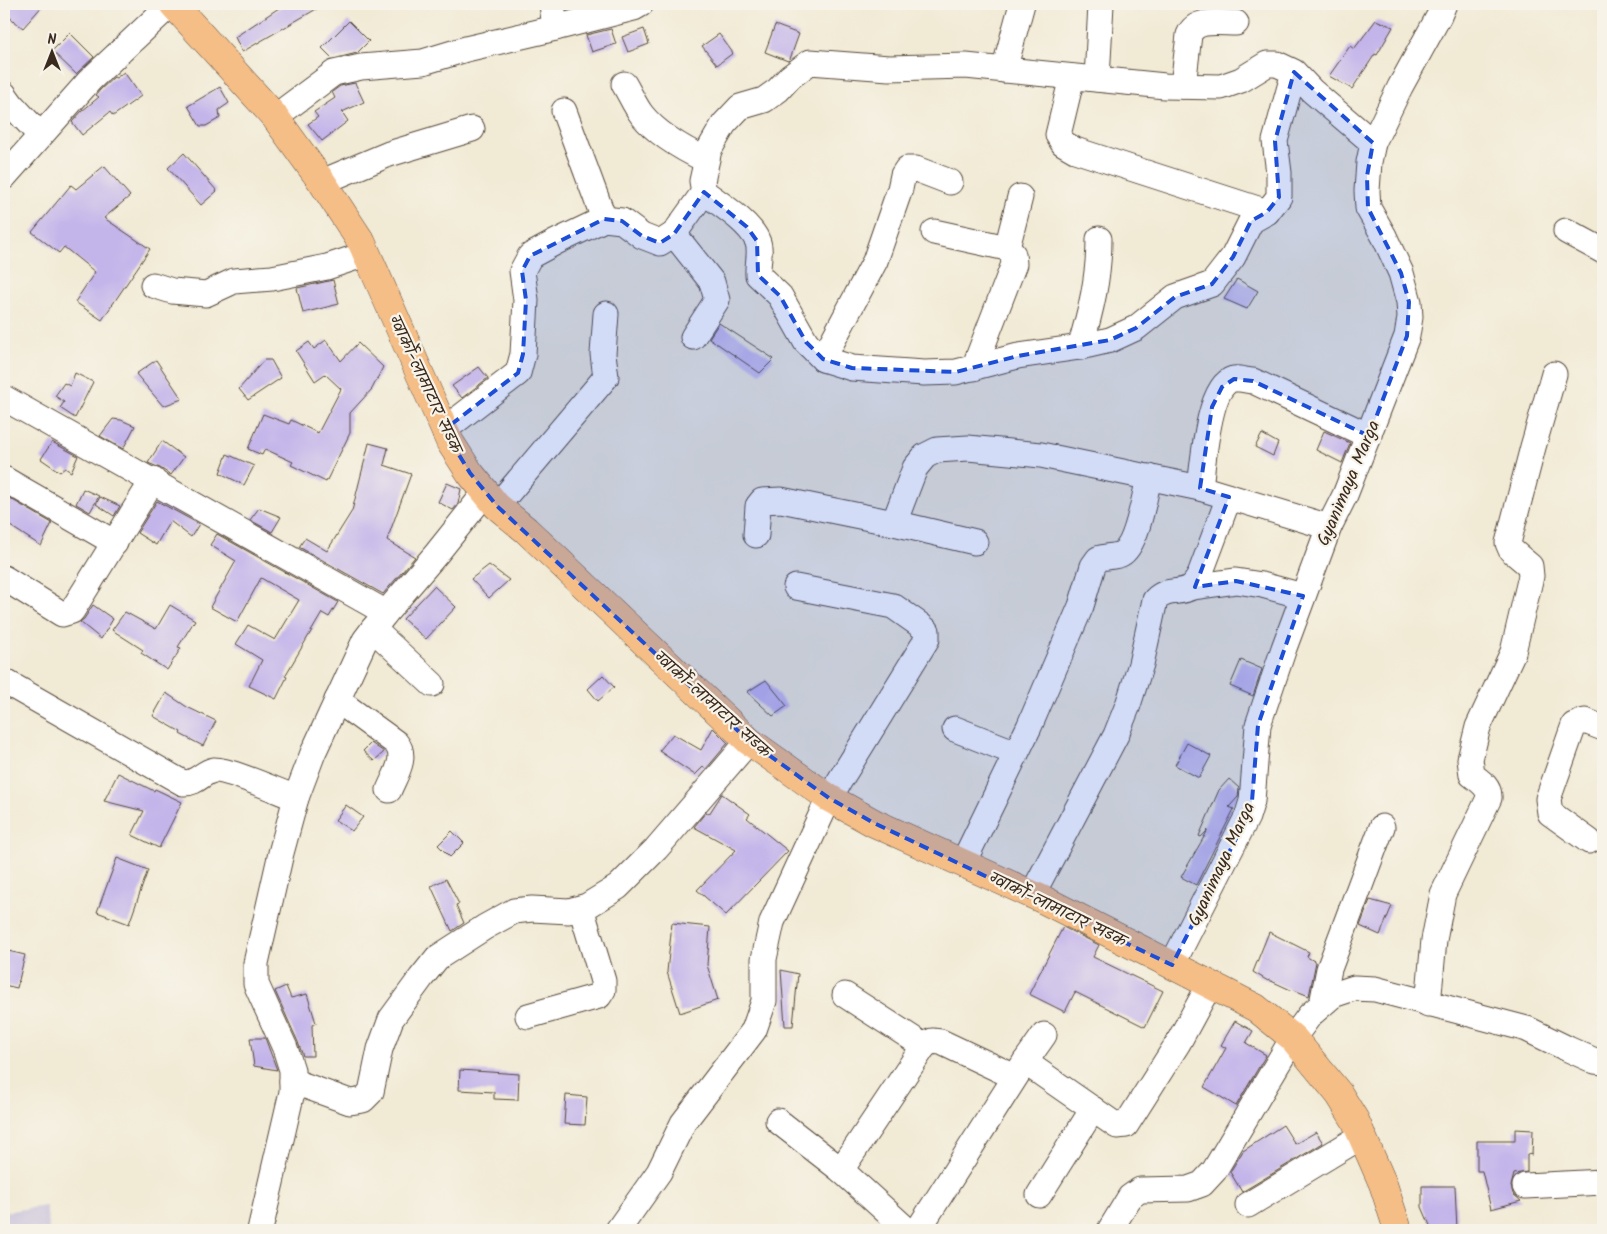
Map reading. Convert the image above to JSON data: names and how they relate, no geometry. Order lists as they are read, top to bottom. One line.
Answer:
{"streets":{"main road":["ग्वार्को-लामाटार सडक"],"street":["Gyanimaya Marga"]},"crossings":[["ग्वार्को-लामाटार सडक","Gyanimaya Marga"]],"north":"top"}
